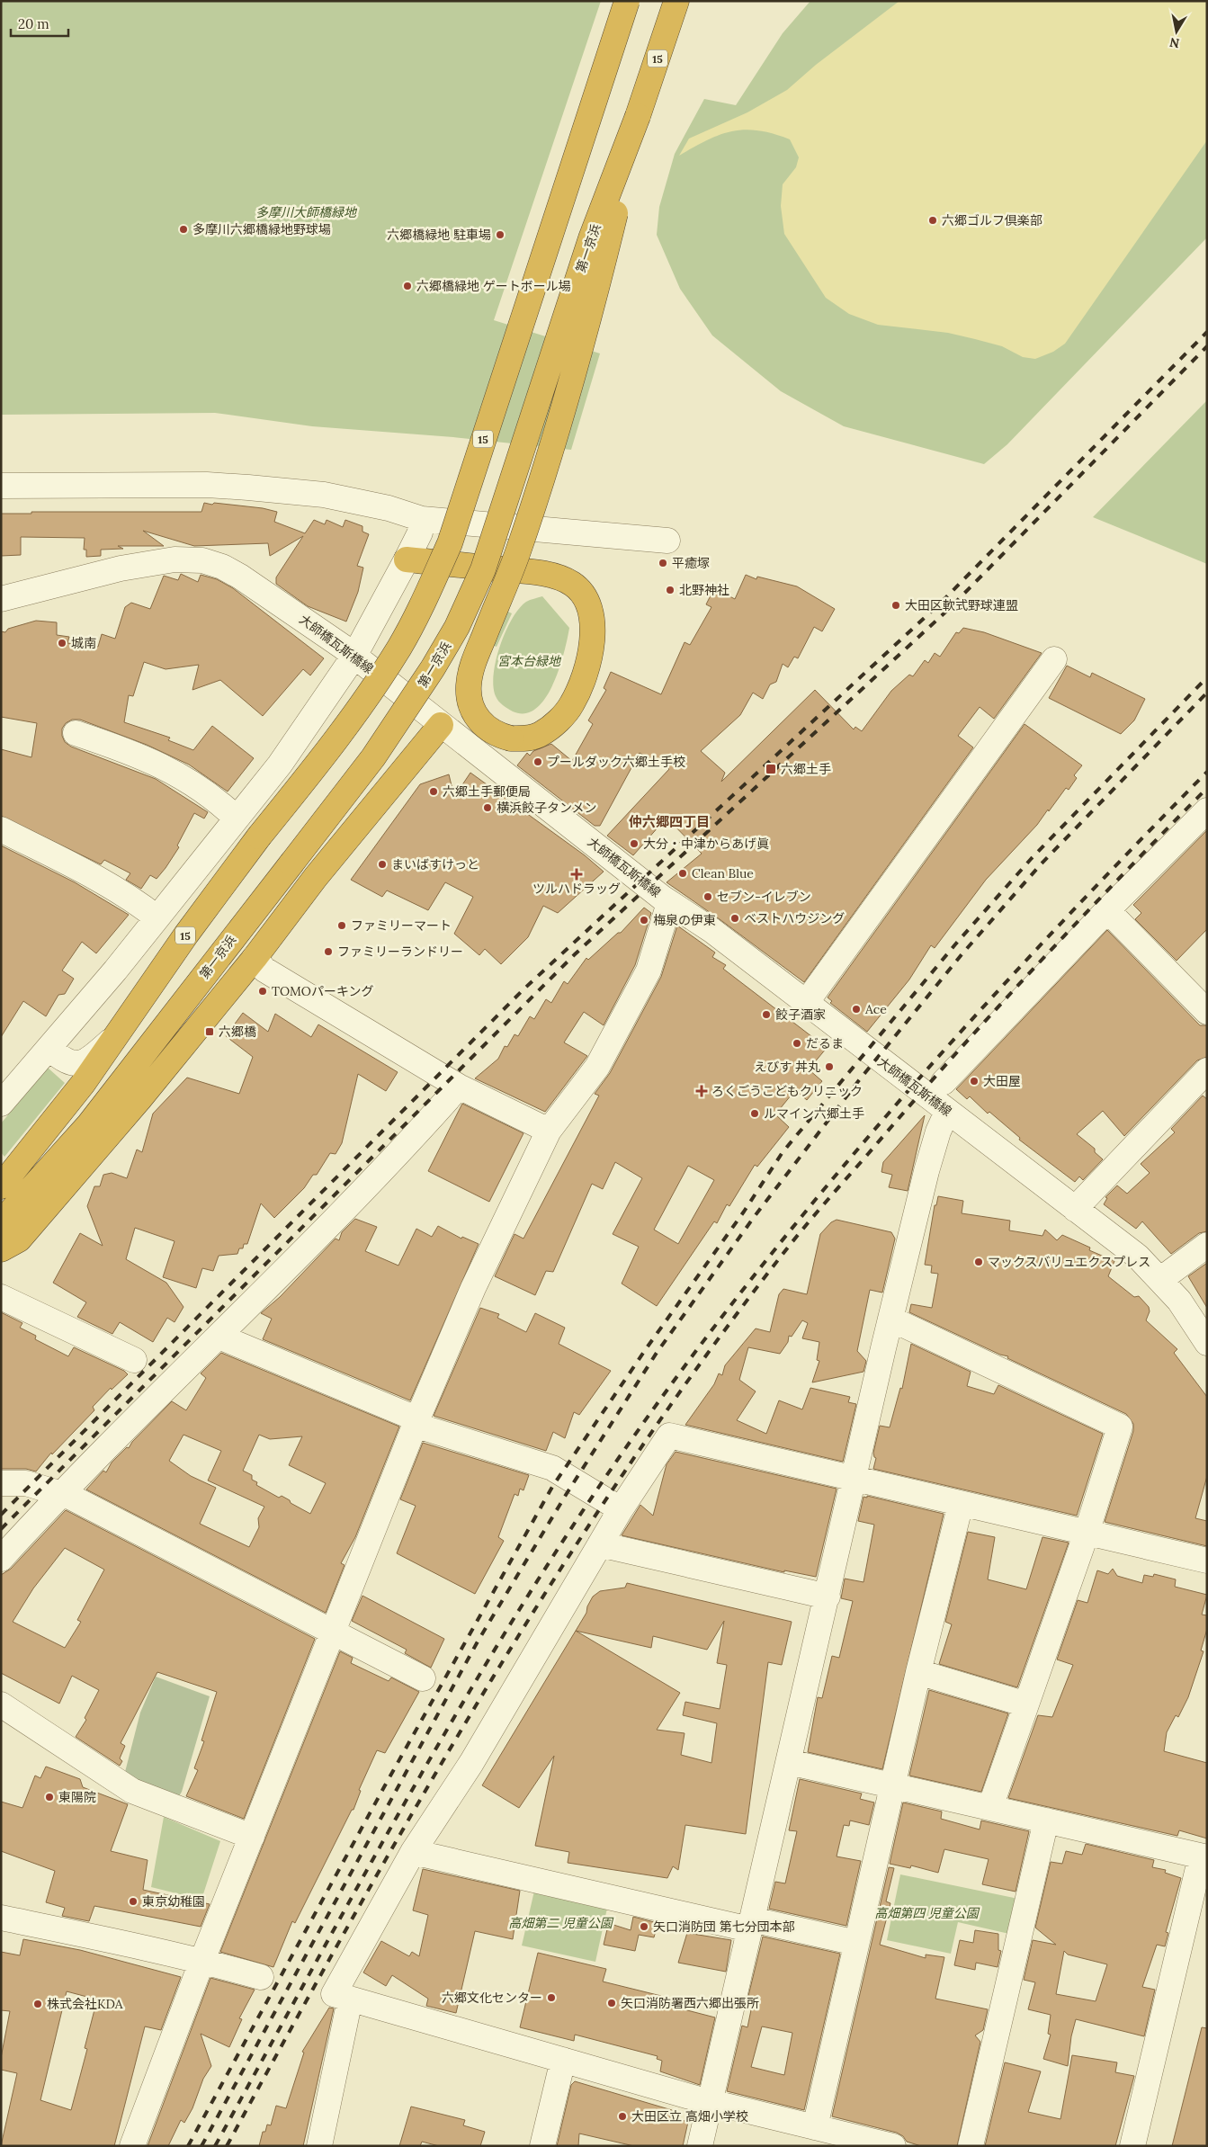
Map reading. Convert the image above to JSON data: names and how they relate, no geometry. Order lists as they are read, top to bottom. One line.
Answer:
{"streets":{"highway":["15","第一京浜"],"street":["大師橋瓦斯橋線"]},"districts":["仲六郷四丁目"],"parks":["多摩川大師橋緑地","宮本台緑地","高畑第四 児童公園","高畑第二 児童公園"],"places":{"other":["六郷ゴルフ倶楽部","多摩川六郷橋緑地野球場","六郷橋緑地 駐車場","六郷橋緑地 ゲートボール場","平癒塚","北野神社","大田区軟式野球連盟","城南","プールダック六郷土手校","六郷土手郵便局","横浜餃子タンメン","大分・中津からあげ眞","まいばすけっと","Clean Blue","セブン-イレブン","ベストハウジング","梅泉の伊東","ファミリーマート","ファミリーランドリー","TOMOパーキング","Ace","餃子酒家","だるま","えびす 丼丸","大田屋","ルマイン六郷土手","マックスバリュエクスプレス","東陽院","東京幼稚園","矢口消防団 第七分団本部","六郷文化センター","矢口消防署西六郷出張所","株式会社KDA","大田区立 高畑小学校"],"transit":["六郷土手","六郷橋"],"health":["ツルハドラッグ","ろくごうこどもクリニック"]},"scale_bar":"20 m","north":"bottom"}
